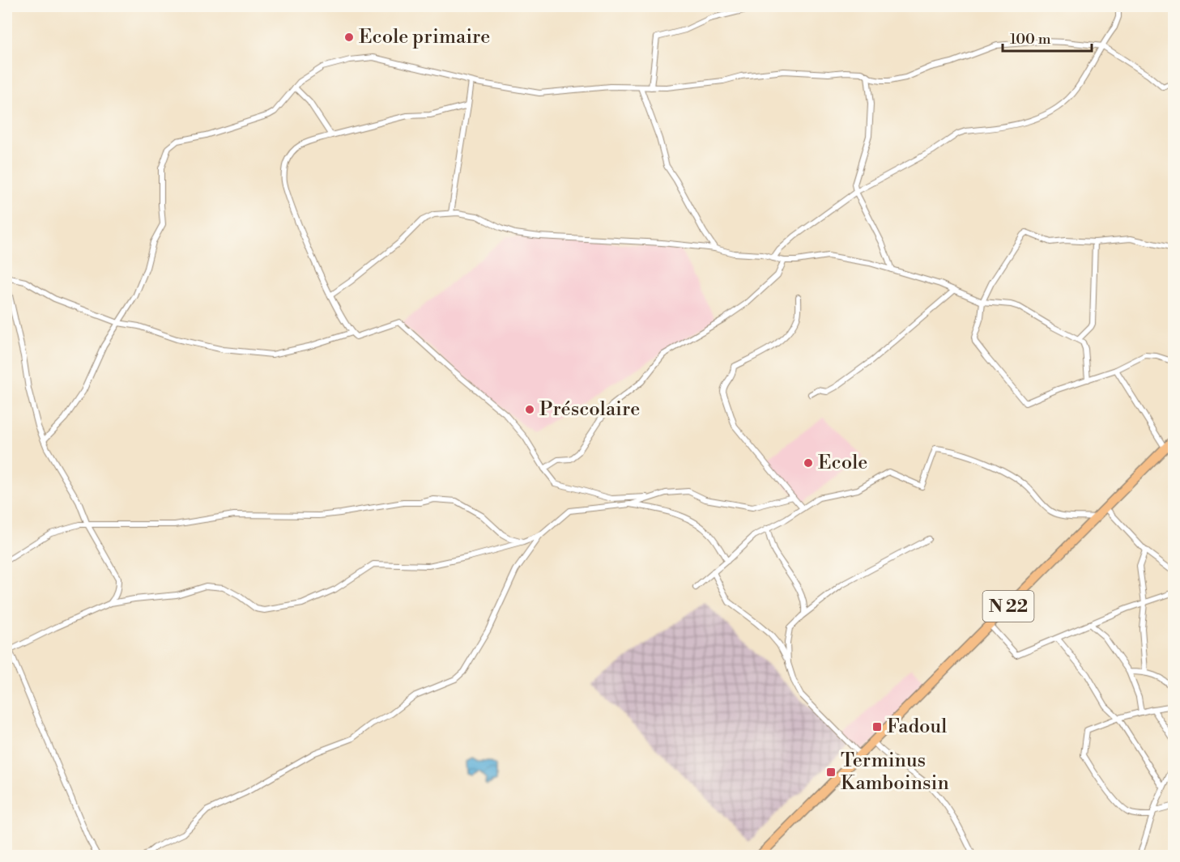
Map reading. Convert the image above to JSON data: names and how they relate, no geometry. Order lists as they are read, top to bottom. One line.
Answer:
{"streets":{"main road":["N 22"]},"places":{"other":["Ecole primaire","Préscolaire","Ecole"],"transit":["Fadoul","Terminus Kamboinsin"]},"scale_bar":"100 m"}
